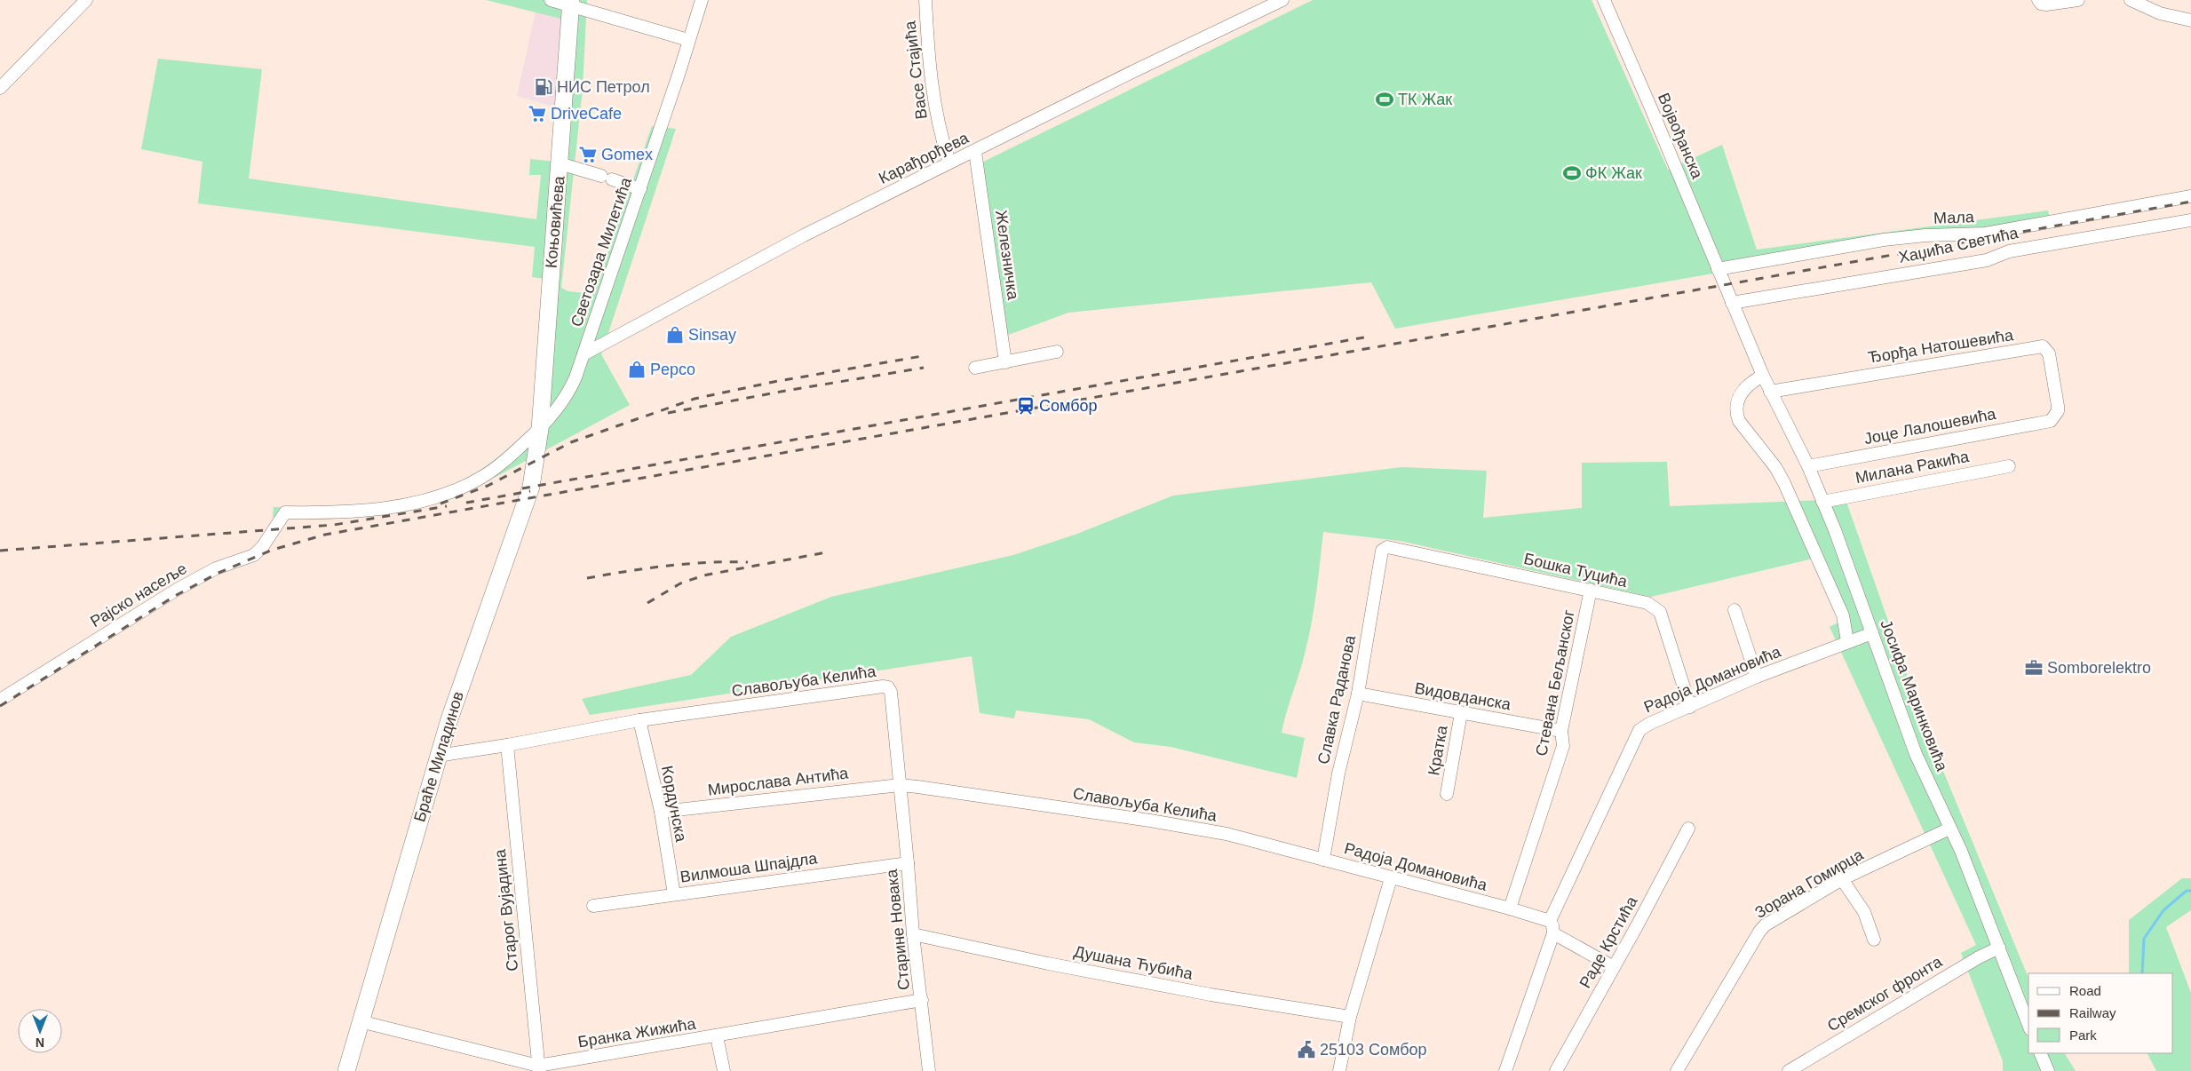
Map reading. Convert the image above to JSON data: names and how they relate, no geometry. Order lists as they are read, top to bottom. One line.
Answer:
{"streets":{"main road":["Коњовићева","Браће Миладинов"],"street":["Васе Стајића","Војвођанска","Карађорђева","Мала","Хаџића Светића","Светозара Милетића","Железничка","Ђорђа Натошевића","Јоце Лалошевића","Милана Ракића","Бошка Туцића","Рајско насеље","Радоја Домановића","Славољуба Келића","Стевана Бељанског","Јосифа Маринковића","Видовданска","Славка Раданова","Кратка","Мирослава Антића","Кордунска","Вилмоша Шпајдла","Зорана Гомирца","Старог Вујадина","Старине Новака","Раде Крстића","Душана Ћубића","Сремског фронта","Бранка Жижића"]},"crossings":[["Васе Стајића","Карађорђева"],["Војвођанска","Мала"],["Војвођанска","Јосифа Маринковића"],["Карађорђева","Светозара Милетића"],["Карађорђева","Железничка"],["Коњовићева","Светозара Милетића"],["Коњовићева","Браће Миладинов"],["Хаџића Светића","Јосифа Маринковића"],["Светозара Милетића","Рајско насеље"],["Светозара Милетића","Браће Миладинов"],["Ђорђа Натошевића","Јоце Лалошевића"],["Ђорђа Натошевића","Јосифа Маринковића"],["Јоце Лалошевића","Јосифа Маринковића"],["Милана Ракића","Јосифа Маринковића"],["Бошка Туцића","Радоја Домановића"],["Бошка Туцића","Стевана Бељанског"],["Бошка Туцића","Славка Раданова"],["Радоја Домановића","Славољуба Келића"],["Радоја Домановића","Стевана Бељанског"],["Радоја Домановића","Јосифа Маринковића"],["Радоја Домановића","Славка Раданова"],["Радоја Домановића","Раде Крстића"],["Славољуба Келића","Славка Раданова"],["Славољуба Келића","Браће Миладинов"],["Славољуба Келића","Мирослава Антића"],["Славољуба Келића","Кордунска"],["Славољуба Келића","Старог Вујадина"],["Славољуба Келића","Старине Новака"],["Стевана Бељанског","Видовданска"],["Јосифа Маринковића","Зорана Гомирца"],["Јосифа Маринковића","Сремског фронта"],["Видовданска","Славка Раданова"],["Видовданска","Кратка"],["Браће Миладинов","Бранка Жижића"],["Мирослава Антића","Кордунска"],["Мирослава Антића","Старине Новака"],["Кордунска","Вилмоша Шпајдла"],["Вилмоша Шпајдла","Старине Новака"],["Старог Вујадина","Бранка Жижића"],["Старине Новака","Душана Ћубића"],["Старине Новака","Бранка Жижића"]],"places":{"fuel station":["НИС Петрол"],"sports":["ТК Жак","ФК Жак"],"supermarket":["DriveCafe","Gomex"],"shop":["Sinsay","Pepco"],"station":["Сомбор"],"office":["Somborelektro"],"public building":["25103 Сомбор"]},"legend":["Road","Railway","Park"],"north":"bottom"}
